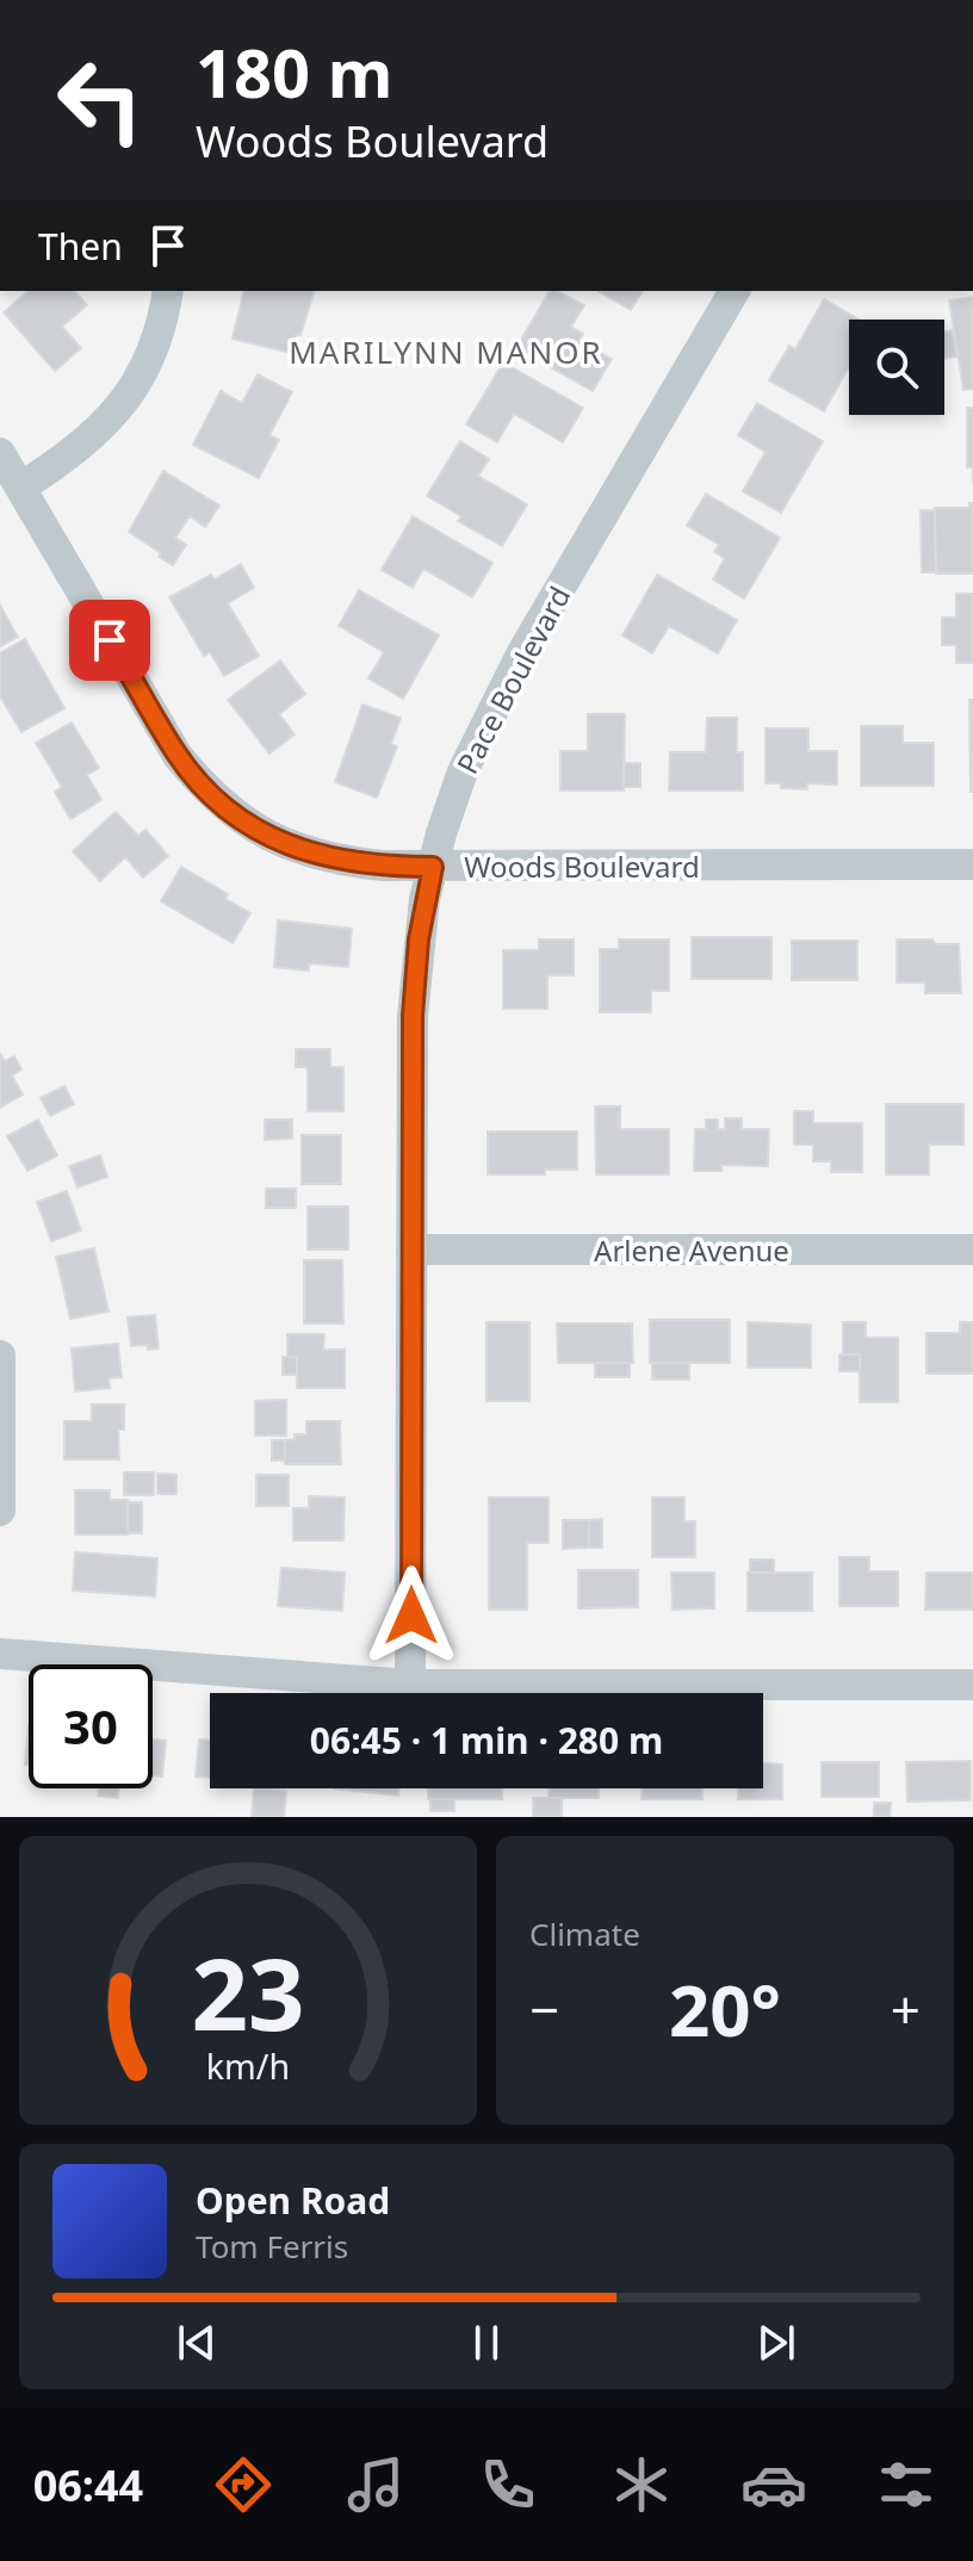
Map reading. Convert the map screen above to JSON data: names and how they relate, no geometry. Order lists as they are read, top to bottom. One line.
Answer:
{"streets":{"street":["Pace Boulevard","Woods Boulevard","Arlene Avenue"]},"crossings":[["Pace Boulevard","Woods Boulevard"],["Pace Boulevard","Arlene Avenue"]],"districts":["MARILYNN MANOR"],"page":{"turn":["180 m","Woods Boulevard"],"then":"Then","limit":"30","trip":"06:45 · 1 min · 280 m","tile":"Climate","heat":["−","20°","+"],"song":["Open Road","Tom Ferris"],"tabs":"06:44","gauge":["23","km/h"]}}
